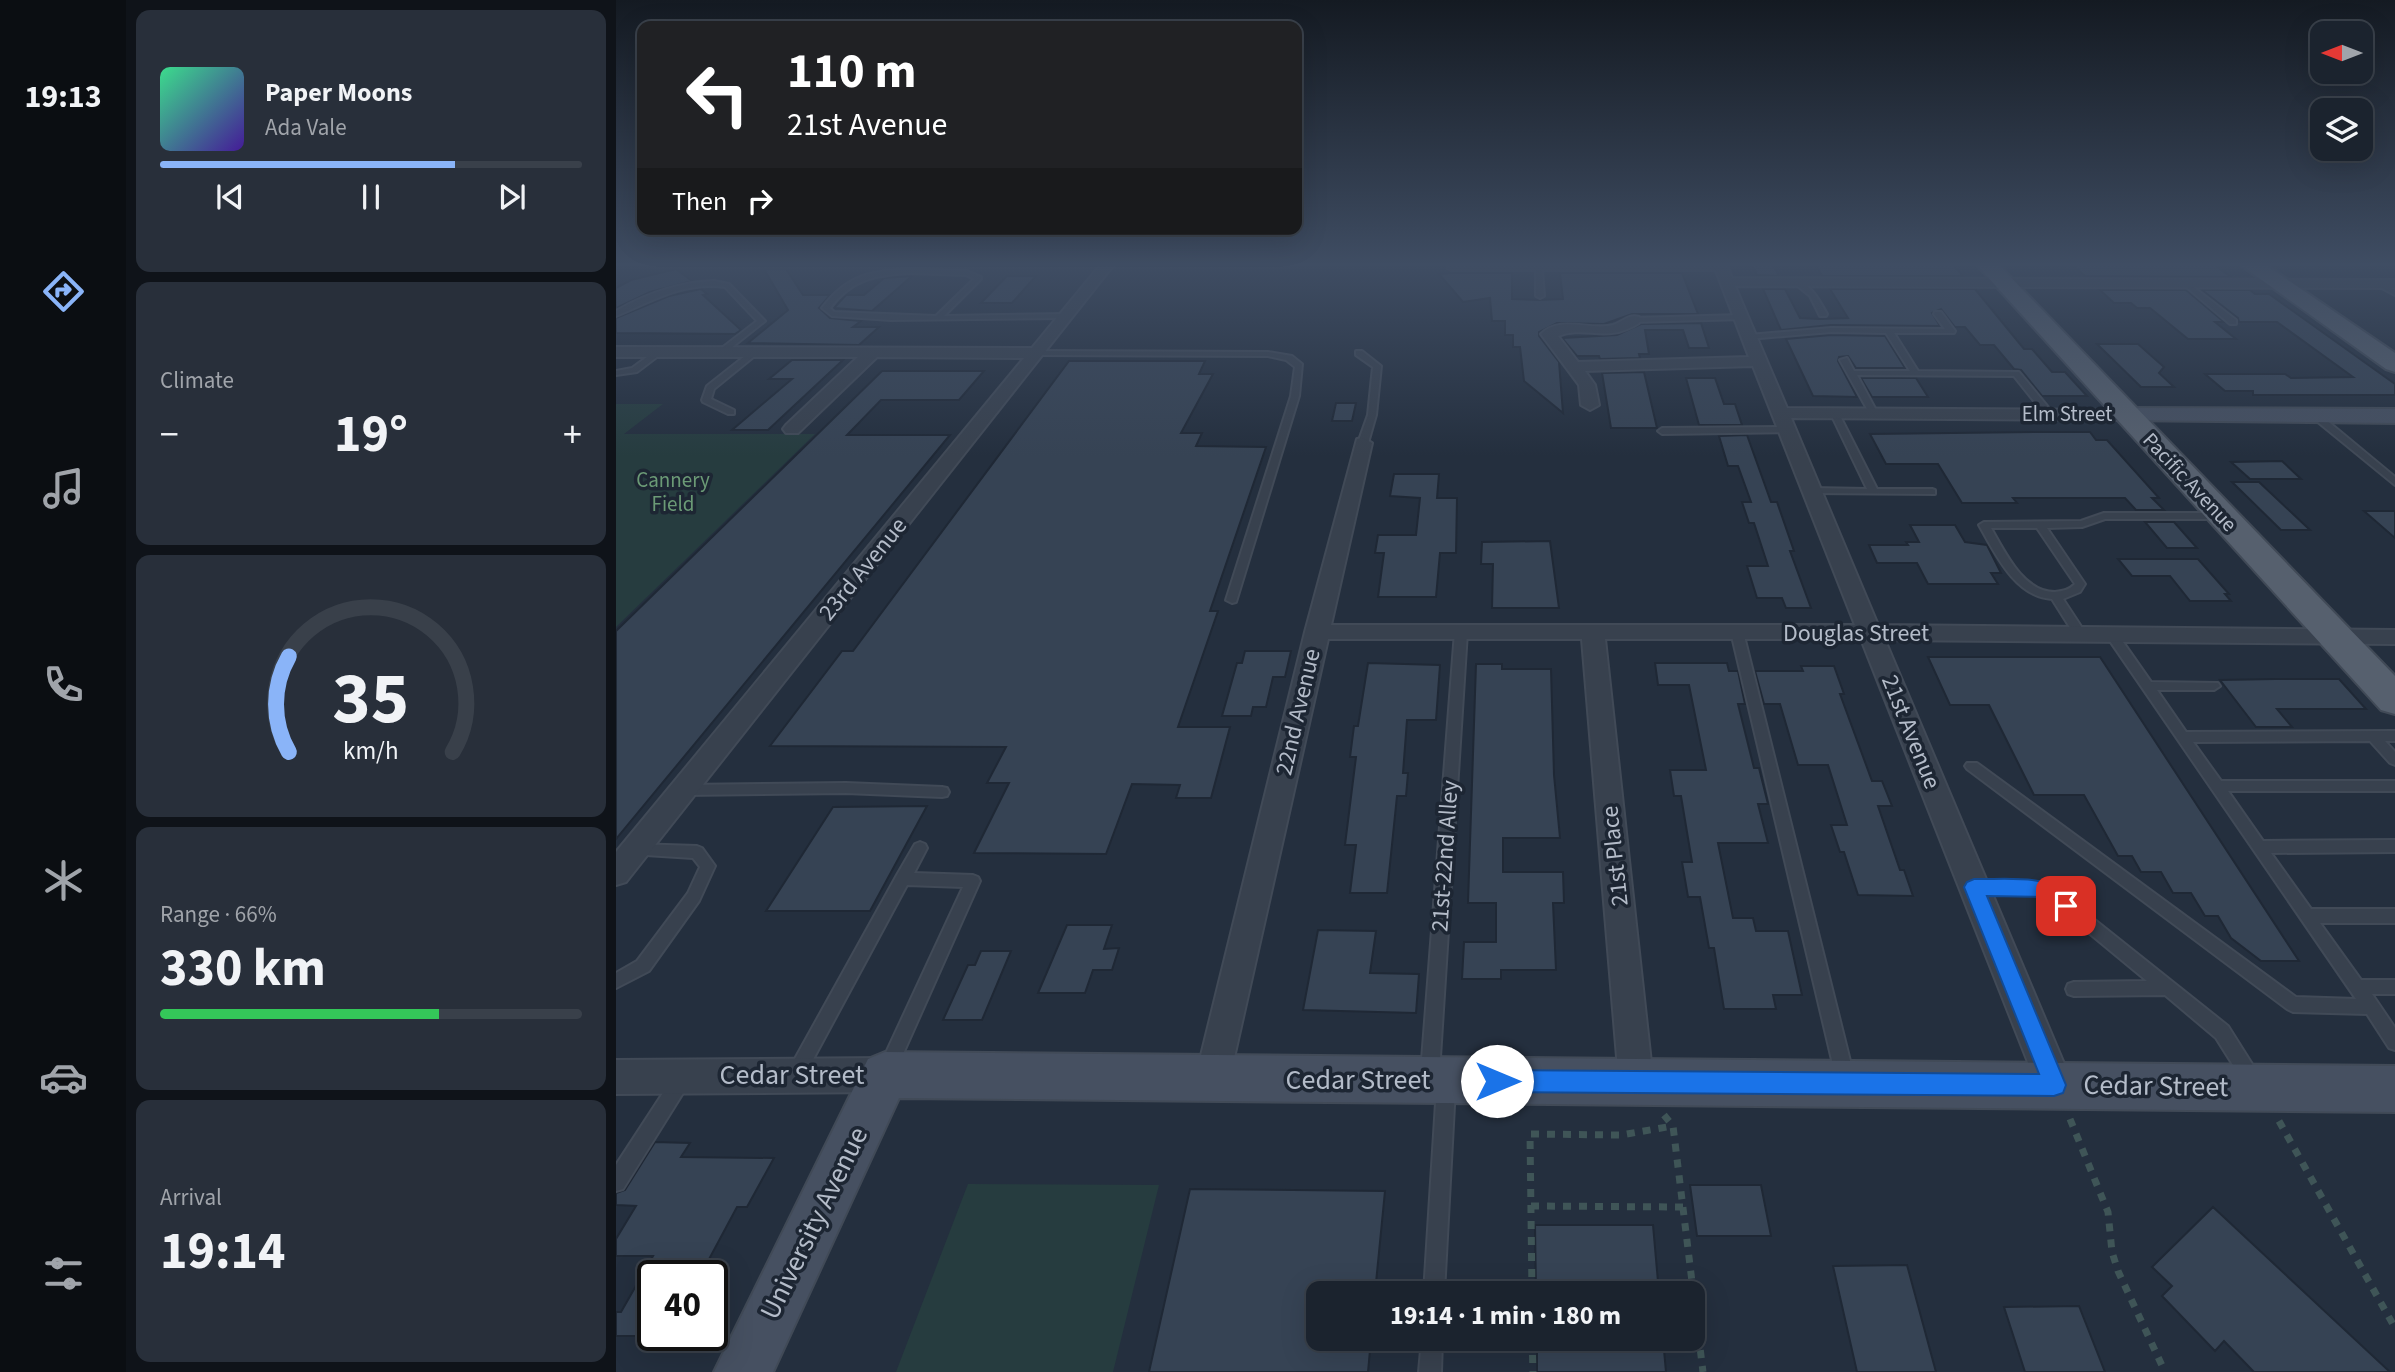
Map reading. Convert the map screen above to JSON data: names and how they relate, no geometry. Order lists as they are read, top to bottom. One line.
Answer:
{"streets":{"main road":["Pacific Avenue"],"street":["Elm Street","23rd Avenue","Douglas Street","22nd Avenue","21st Avenue","21st Place","Cedar Street","University Avenue"],"lane":["21st-22nd Alley"]},"crossings":[["Elm Street","Pacific Avenue"],["Elm Street","21st Avenue"],["Pacific Avenue","Douglas Street"],["Douglas Street","22nd Avenue"],["Douglas Street","21st Avenue"],["Douglas Street","21st-22nd Alley"],["Douglas Street","21st Place"],["22nd Avenue","Cedar Street"],["21st Avenue","Cedar Street"],["21st-22nd Alley","Cedar Street"],["21st Place","Cedar Street"],["Cedar Street","University Avenue"]],"parks":["Cannery Field"],"north":"left","page":{"tabs":"19:13","turn":["110 m","21st Avenue"],"song":["Paper Moons","Ada Vale"],"then":"Then","tile":["Climate",["Range · 66%","330 km"],["Arrival","19:14"]],"heat":["−","19°","+"],"limit":"40","trip":"19:14 · 1 min · 180 m","gauge":["35","km/h"]}}
